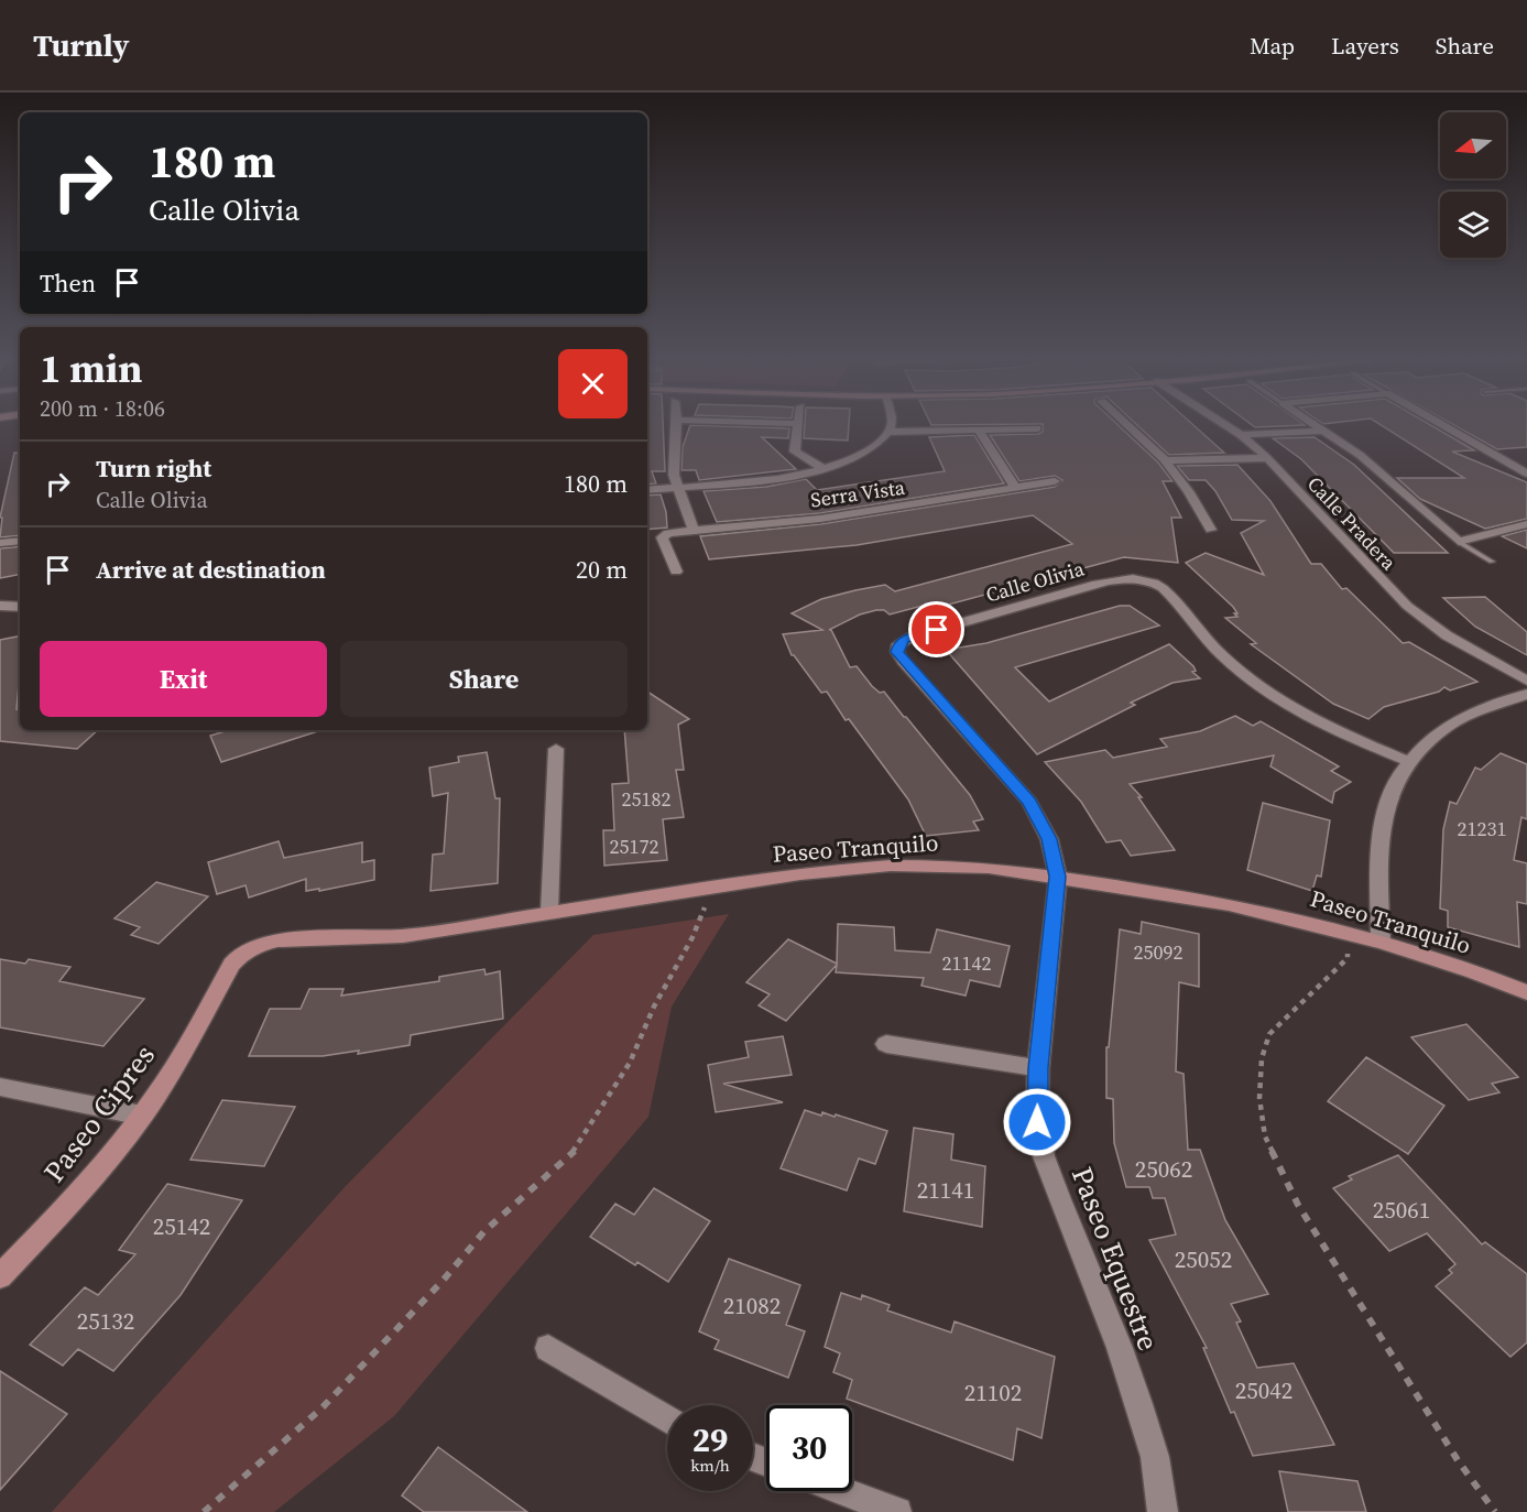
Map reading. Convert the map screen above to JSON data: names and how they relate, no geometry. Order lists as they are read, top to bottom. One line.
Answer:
{"streets":{"street":["Serra Vista","Calle Pradera","Calle Olivia","Paseo Tranquilo","Paseo Cipres","Paseo Equestre"]},"crossings":[["Calle Olivia","Paseo Equestre"],["Paseo Tranquilo","Paseo Cipres"],["Paseo Tranquilo","Paseo Equestre"]],"house_numbers":["25182","21231","25172","25092","21142","25062","21141","25061","25142","25052","21082","25132","25042","21102"],"north":"left","page":{"header":"Turnly","nav":["Map","Layers","Share"],"turn":["180 m","Calle Olivia"],"then":"Then","heading":["1 min","200 m · 18:06"],"list":[{"name":"Turn right","note":"Calle Olivia","value":"180 m"},{"name":"Arrive at destination","value":"20 m"}],"buttons":["Exit","Share"],"speed":"29 km/h","limit":"30"}}
